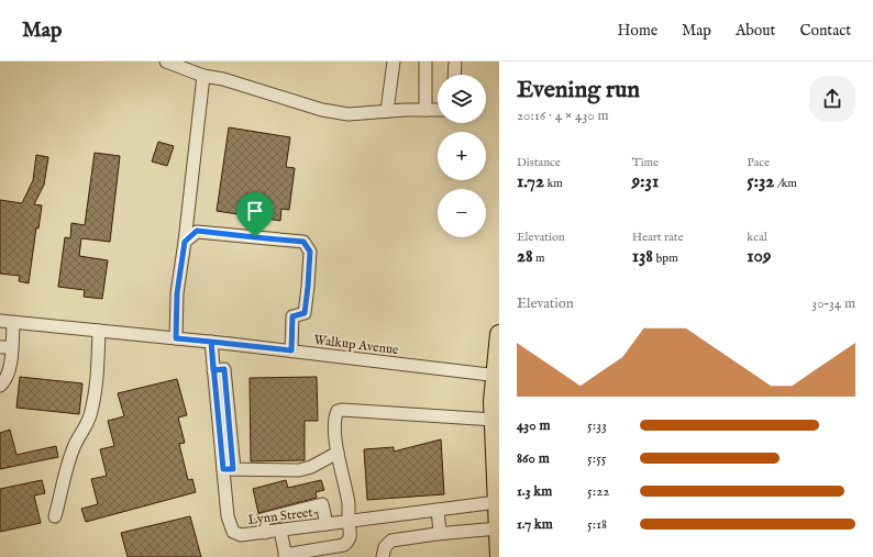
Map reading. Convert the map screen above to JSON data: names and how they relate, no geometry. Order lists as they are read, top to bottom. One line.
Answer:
{"streets":{"street":["Walkup Avenue","Lynn Street"]},"crossings":[["Walkup Avenue","Lynn Street"]],"page":{"header":"Map","nav":["Home","Map","About","Contact"],"heading":["Evening run","20:16 · 4 × 430 m"],"map_buttons":["+","−"],"stats":[["Distance","1.72 km"],["Time","9:31"],["Pace","5:32 /km"],["Elevation","28 m"],["Heart rate","138 bpm"],["kcal","109"]],"chart":["Elevation","30–34 m"],"list":[{"name":"430 m","note":"5:33"},{"name":"860 m","note":"5:55"},{"name":"1.3 km","note":"5:22"},{"name":"1.7 km","note":"5:18"}]}}
